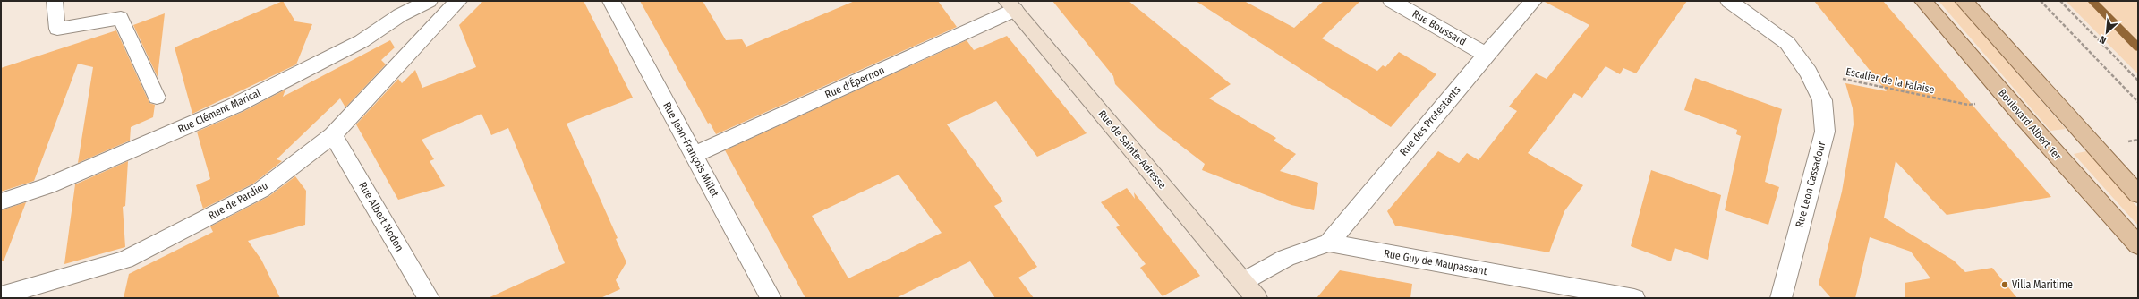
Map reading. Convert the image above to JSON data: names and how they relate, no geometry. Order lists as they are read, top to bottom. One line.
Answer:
{"streets":{"main road":["Boulevard Albert 1er","Rue de Sainte-Adresse"],"street":["Rue Boussard","Rue d'Épernon","Rue Clément Marical","Rue des Protestants","Rue Jean-François Millet","Rue Léon Cassadour","Rue de Pardieu","Rue Albert Nodon","Rue Guy de Maupassant"],"path":["Escalier de la Falaise"]},"crossings":[["Rue Boussard","Rue des Protestants"],["Escalier de la Falaise","Rue Léon Cassadour"],["Rue d'Épernon","Rue Jean-François Millet"],["Rue d'Épernon","Rue de Sainte-Adresse"],["Rue des Protestants","Rue Guy de Maupassant"],["Rue de Sainte-Adresse","Rue Guy de Maupassant"],["Rue de Pardieu","Rue Albert Nodon"]],"places":["Villa Maritime"],"north":"bottom left"}
